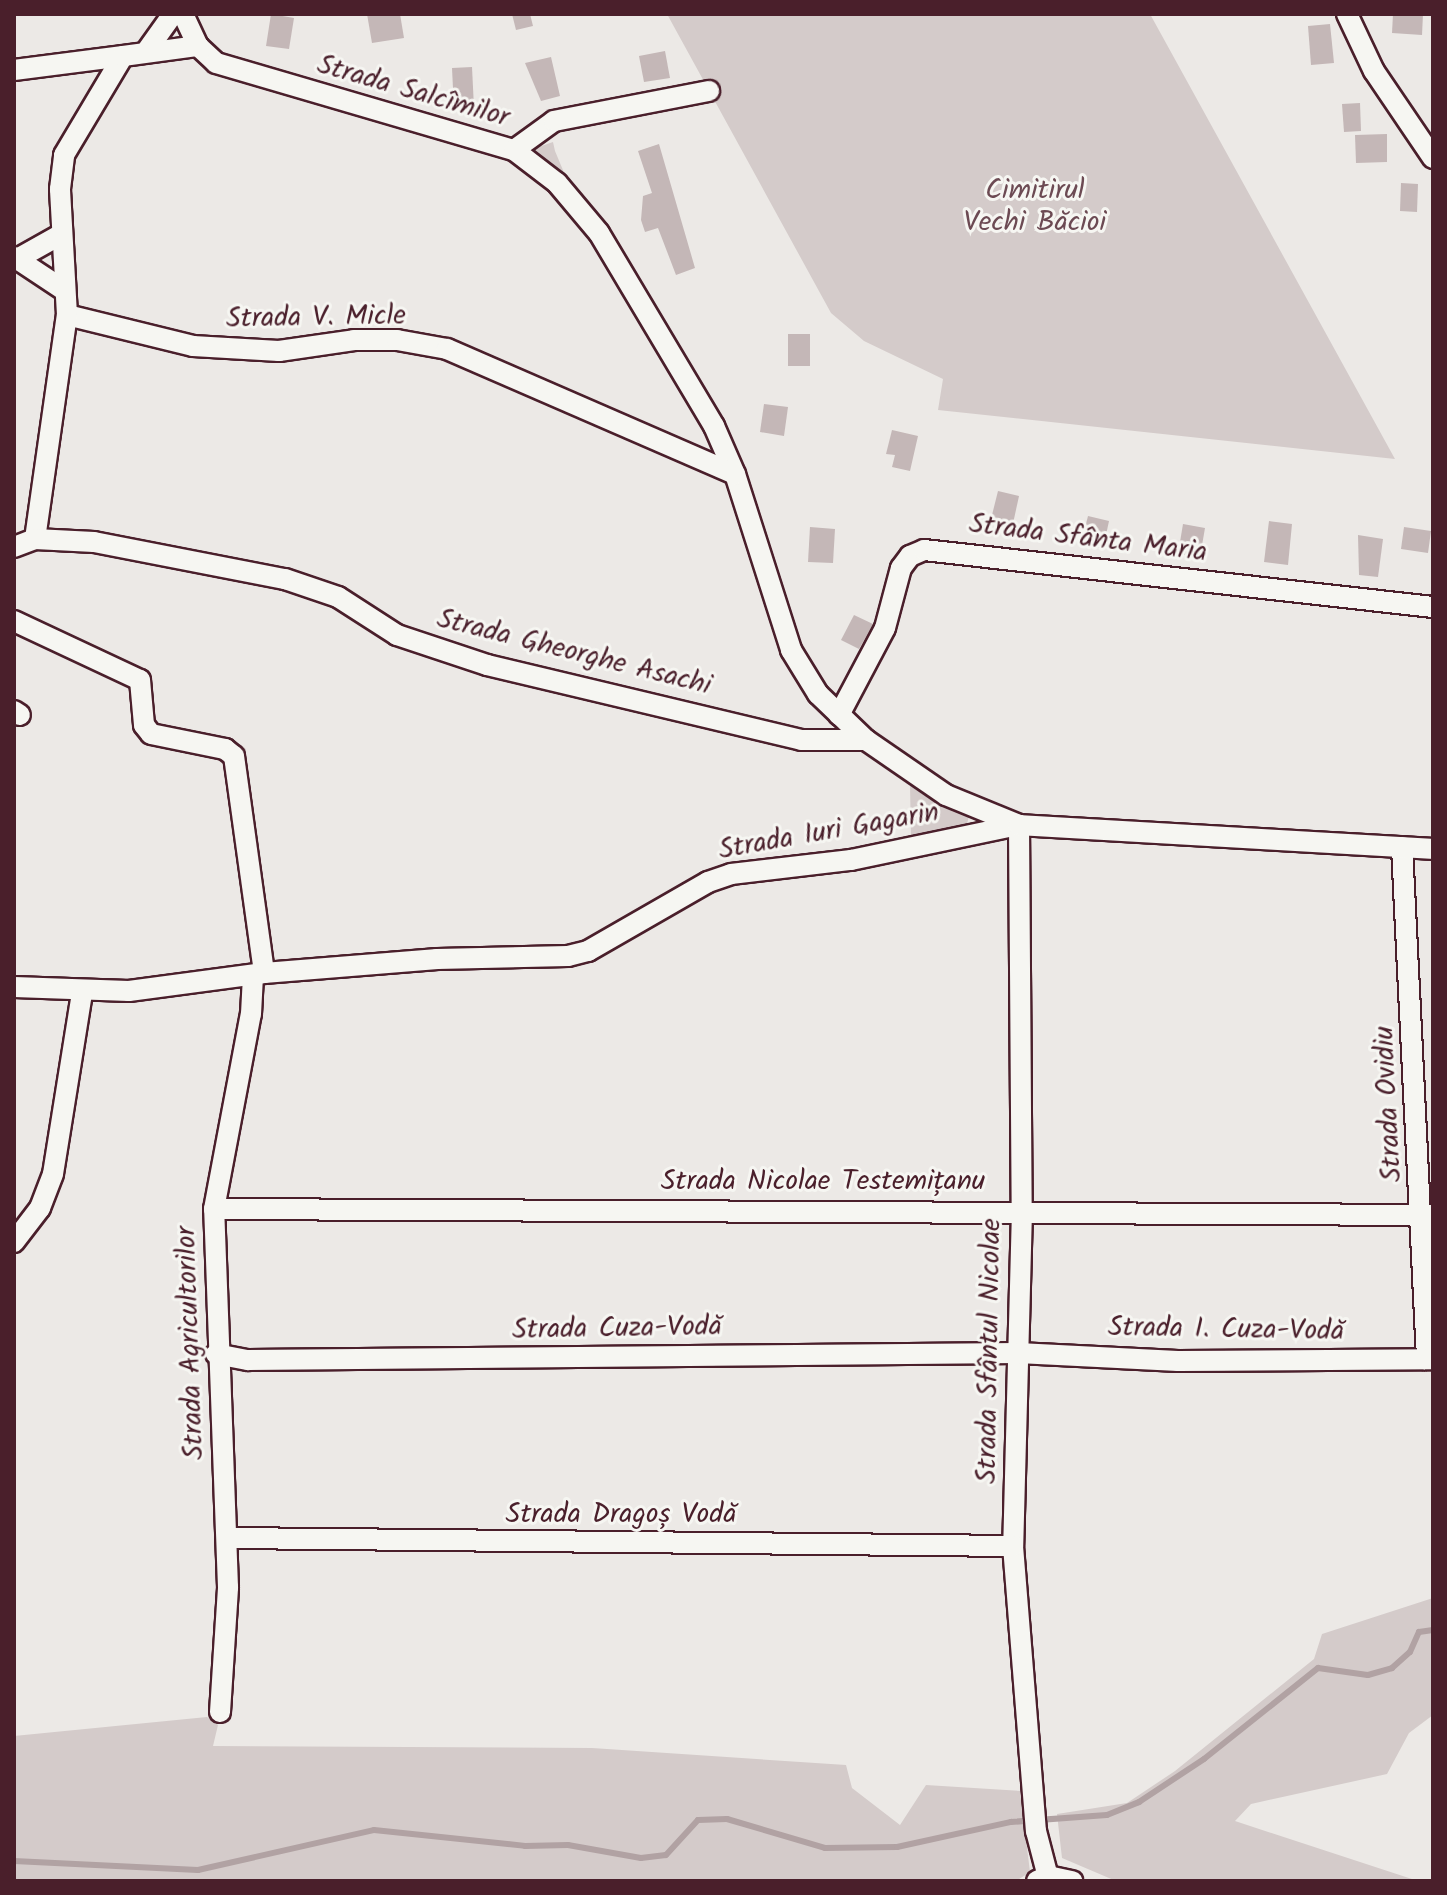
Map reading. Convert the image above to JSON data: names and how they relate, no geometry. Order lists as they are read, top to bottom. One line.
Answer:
{"streets":{"street":["Strada Salcîmilor","Strada V. Micle","Strada Sfânta Maria","Strada Gheorghe Asachi","Strada Iuri Gagarin","Strada Ovidiu","Strada Nicolae Testemițanu","Strada Cuza-Vodă","Strada I. Cuza-Vodă","Strada Agricultorilor","Strada Sfântul Nicolae","Strada Dragoș Vodă"]},"crossings":[["Strada Salcîmilor","Strada V. Micle"],["Strada Salcîmilor","Strada Sfânta Maria"],["Strada Iuri Gagarin","Strada Ovidiu"],["Strada Iuri Gagarin","Strada Agricultorilor"],["Strada Iuri Gagarin","Strada Sfântul Nicolae"],["Strada Ovidiu","Strada Nicolae Testemițanu"],["Strada Ovidiu","Strada I. Cuza-Vodă"],["Strada Nicolae Testemițanu","Strada Agricultorilor"],["Strada Nicolae Testemițanu","Strada Sfântul Nicolae"],["Strada Cuza-Vodă","Strada I. Cuza-Vodă"],["Strada Cuza-Vodă","Strada Agricultorilor"],["Strada Cuza-Vodă","Strada Sfântul Nicolae"],["Strada I. Cuza-Vodă","Strada Sfântul Nicolae"],["Strada Agricultorilor","Strada Dragoș Vodă"],["Strada Sfântul Nicolae","Strada Dragoș Vodă"]],"parks":["Cimitirul Vechi Băcioi"]}
